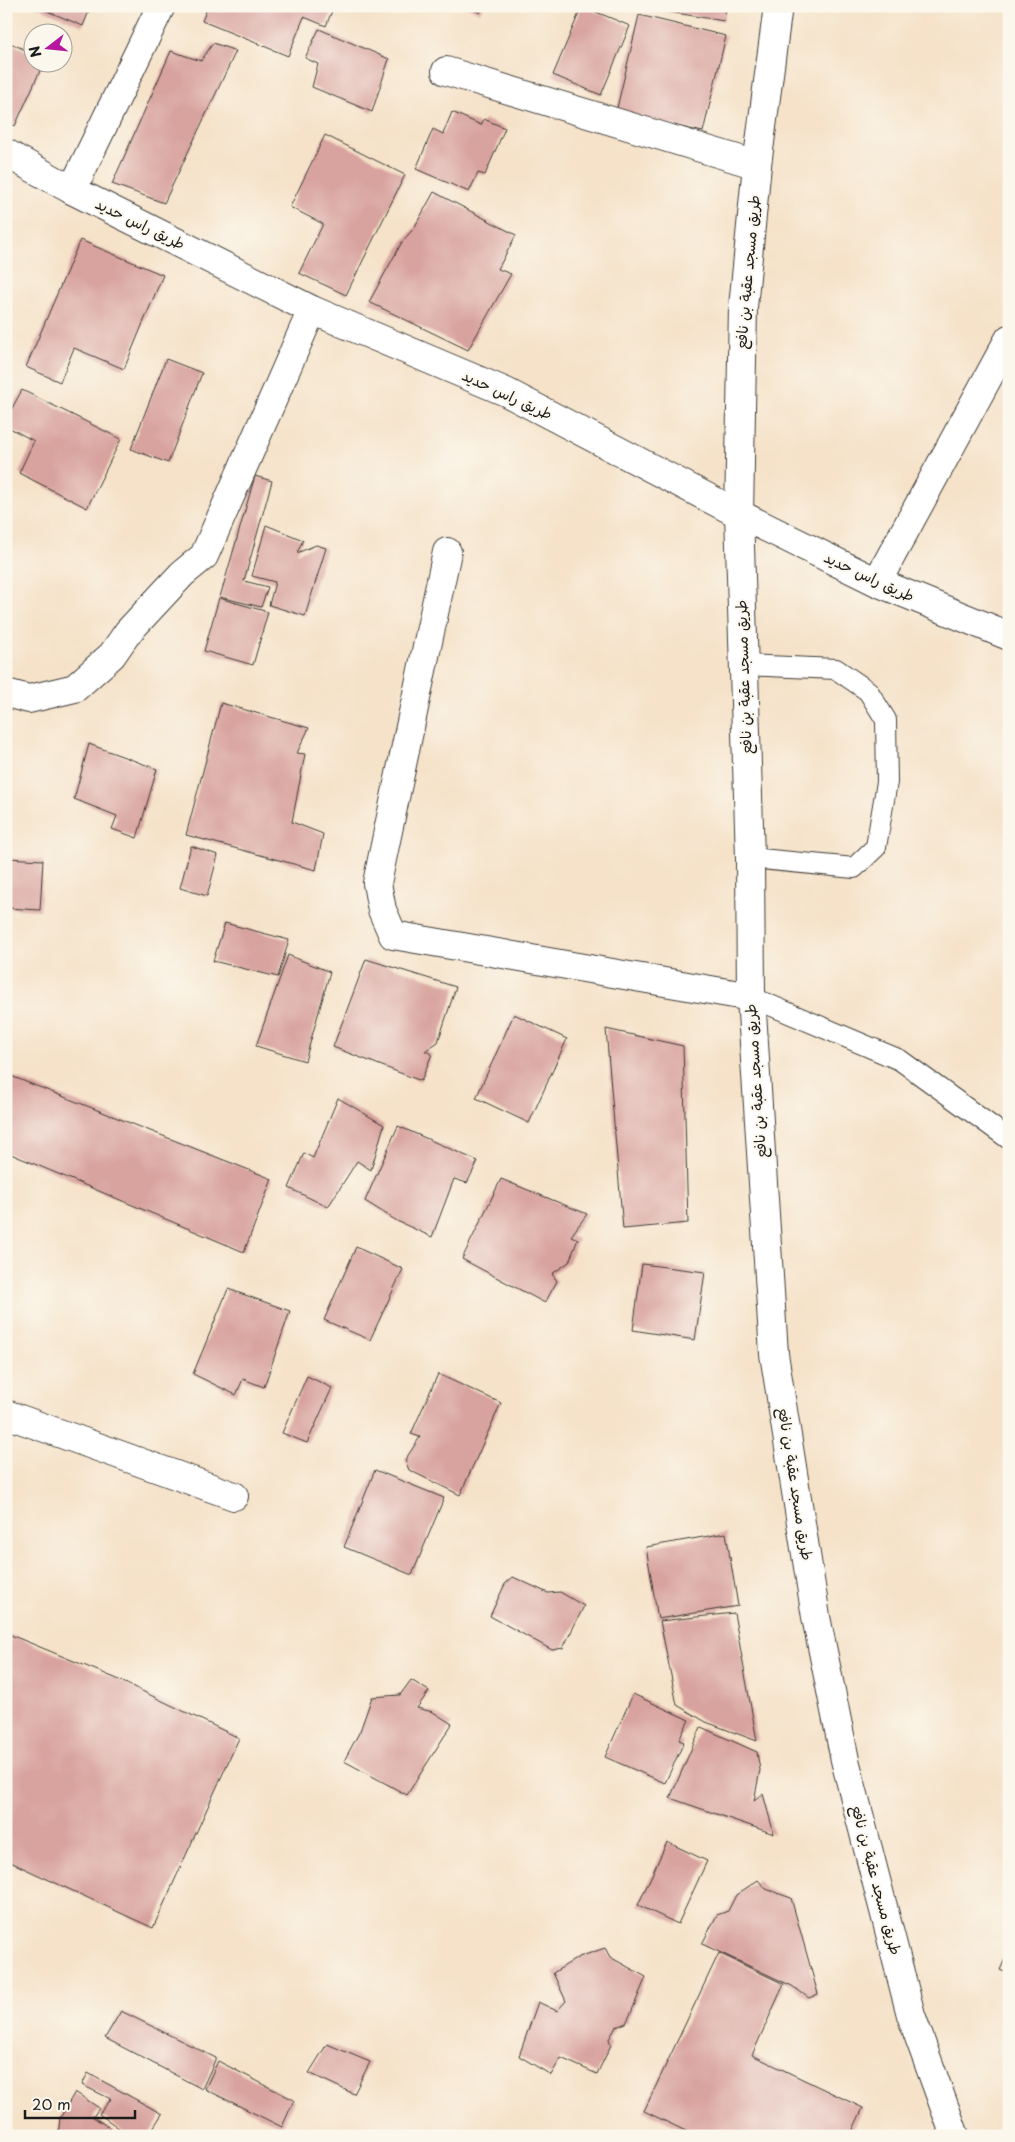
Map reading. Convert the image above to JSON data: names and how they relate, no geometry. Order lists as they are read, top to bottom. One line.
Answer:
{"streets":{"street":["طريق راس حديد","طريق مسجد عقبة بن نافع"]},"crossings":[["طريق راس حديد","طريق مسجد عقبة بن نافع"]],"scale_bar":"20 m","north":"left"}
